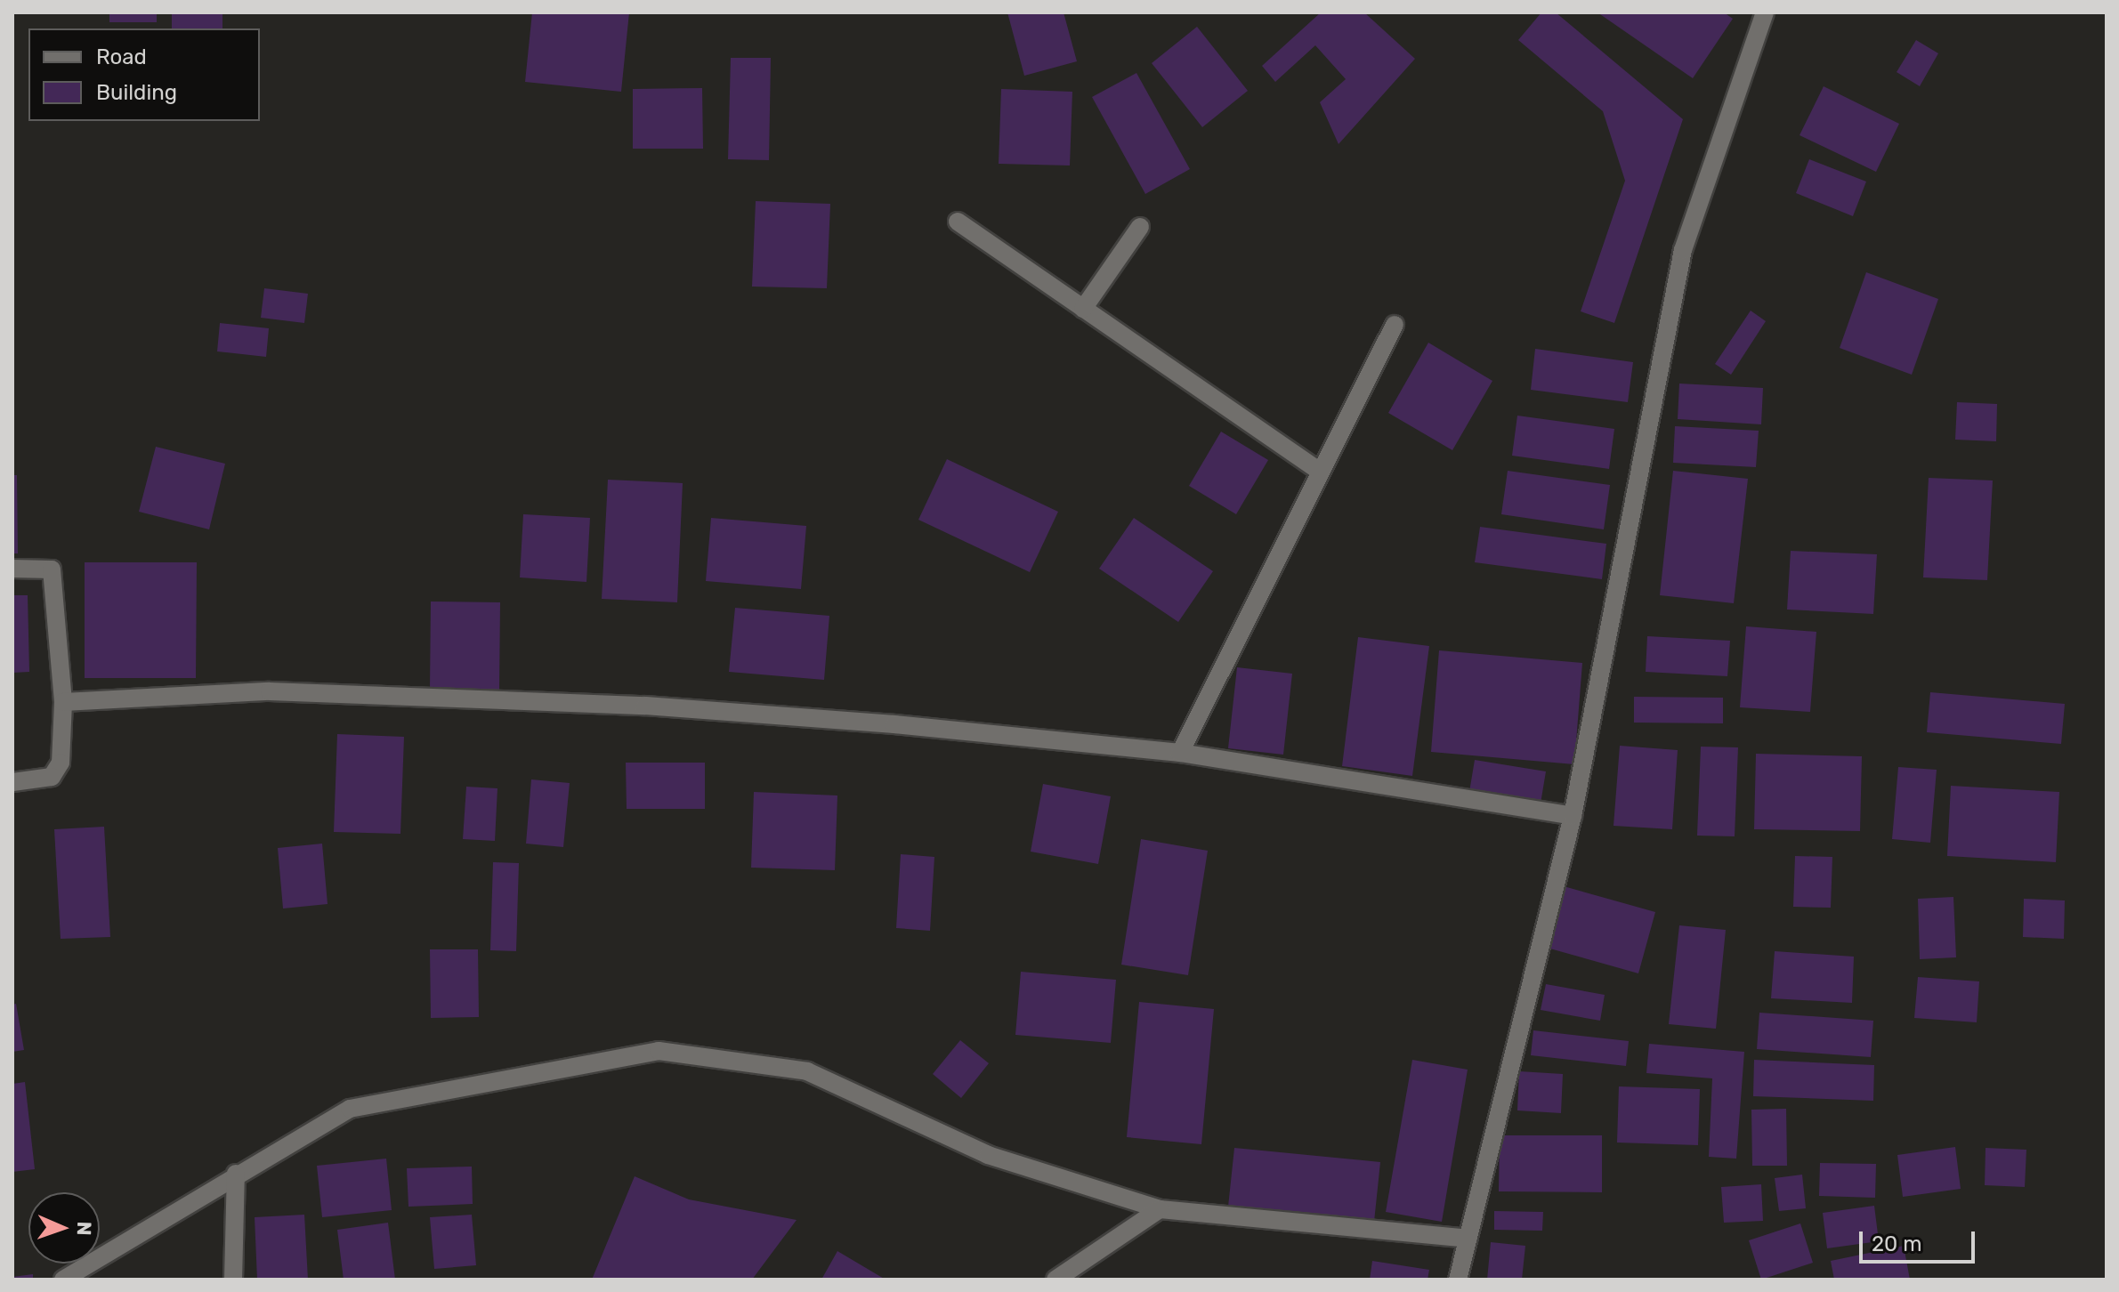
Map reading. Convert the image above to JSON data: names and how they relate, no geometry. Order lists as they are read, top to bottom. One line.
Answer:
{"legend":["Road","Building"],"scale_bar":"20 m","north":"right"}
